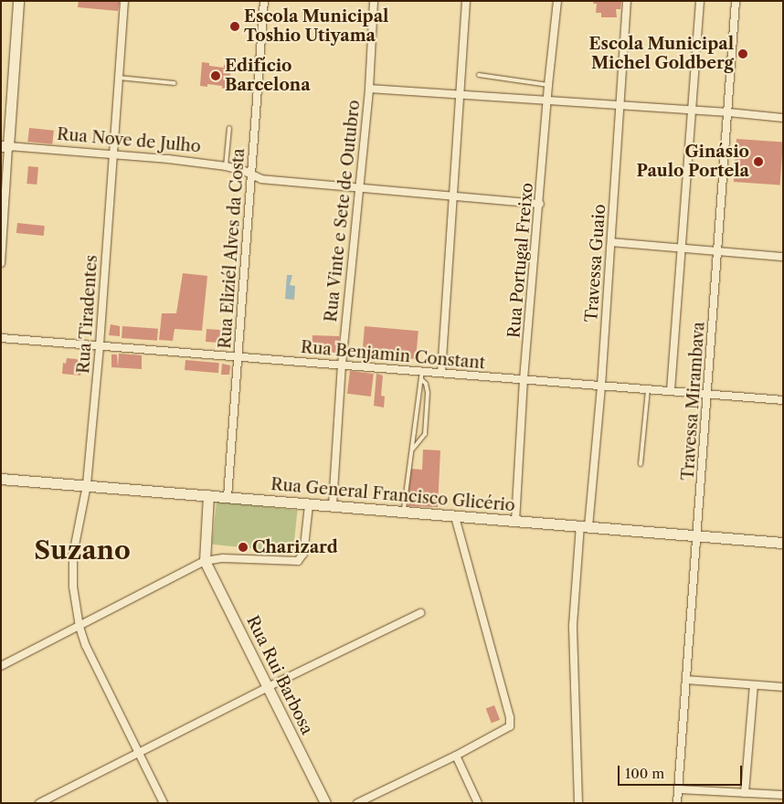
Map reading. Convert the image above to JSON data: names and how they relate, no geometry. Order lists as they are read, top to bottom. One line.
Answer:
{"streets":{"main road":["Rua General Francisco Glicério","Rua Rui Barbosa"],"street":["Rua Nove de Julho","Rua Vinte e Sete de Outubro","Rua Eliziél Alves da Costa","Rua Portugal Freixo","Travessa Guaio","Rua Tiradentes","Rua Benjamin Constant","Travessa Mirambava"]},"crossings":[["Rua Nove de Julho","Rua Vinte e Sete de Outubro"],["Rua Nove de Julho","Rua Eliziél Alves da Costa"],["Rua Nove de Julho","Rua Portugal Freixo"],["Rua Nove de Julho","Rua Tiradentes"],["Rua Vinte e Sete de Outubro","Rua Benjamin Constant"],["Rua Vinte e Sete de Outubro","Rua General Francisco Glicério"],["Rua Eliziél Alves da Costa","Rua Benjamin Constant"],["Rua Eliziél Alves da Costa","Rua General Francisco Glicério"],["Rua Portugal Freixo","Rua Benjamin Constant"],["Rua Portugal Freixo","Rua General Francisco Glicério"],["Travessa Guaio","Rua Benjamin Constant"],["Travessa Guaio","Rua General Francisco Glicério"],["Rua Tiradentes","Rua Benjamin Constant"],["Rua Tiradentes","Rua General Francisco Glicério"],["Rua Benjamin Constant","Travessa Mirambava"],["Travessa Mirambava","Rua General Francisco Glicério"]],"districts":["Suzano"],"places":["Escola Municipal Toshio Utiyama","Escola Municipal Michel Goldberg","Edifício Barcelona","Ginásio Paulo Portela","Charizard"],"scale_bar":"100 m"}
